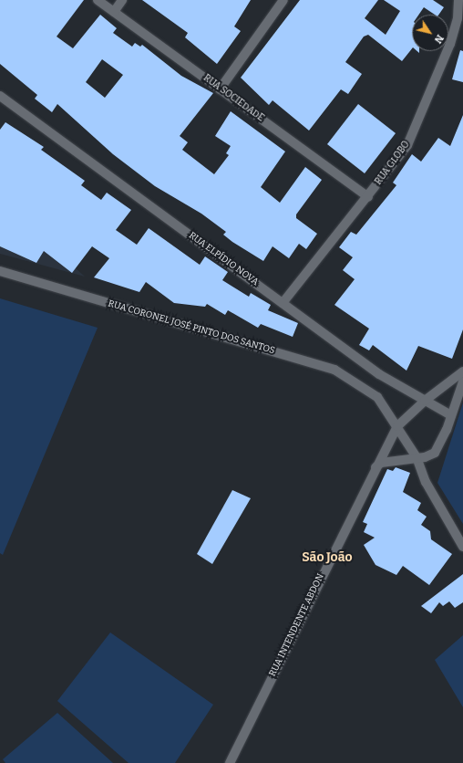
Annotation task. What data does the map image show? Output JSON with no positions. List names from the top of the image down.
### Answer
{
  "streets": {
    "street": [
      "RUA SOCIEDADE",
      "RUA GLOBO",
      "RUA ELPÍDIO NOVA",
      "RUA CORONEL JOSÉ PINTO DOS SANTOS",
      "RUA INTENDENTE ABDON"
    ]
  },
  "crossings": [
    ["RUA SOCIEDADE", "RUA GLOBO"],
    ["RUA GLOBO", "RUA ELPÍDIO NOVA"],
    ["RUA ELPÍDIO NOVA", "RUA INTENDENTE ABDON"],
    ["RUA CORONEL JOSÉ PINTO DOS SANTOS", "RUA INTENDENTE ABDON"]
  ],
  "districts": ["São João"],
  "north": "bottom right"
}
